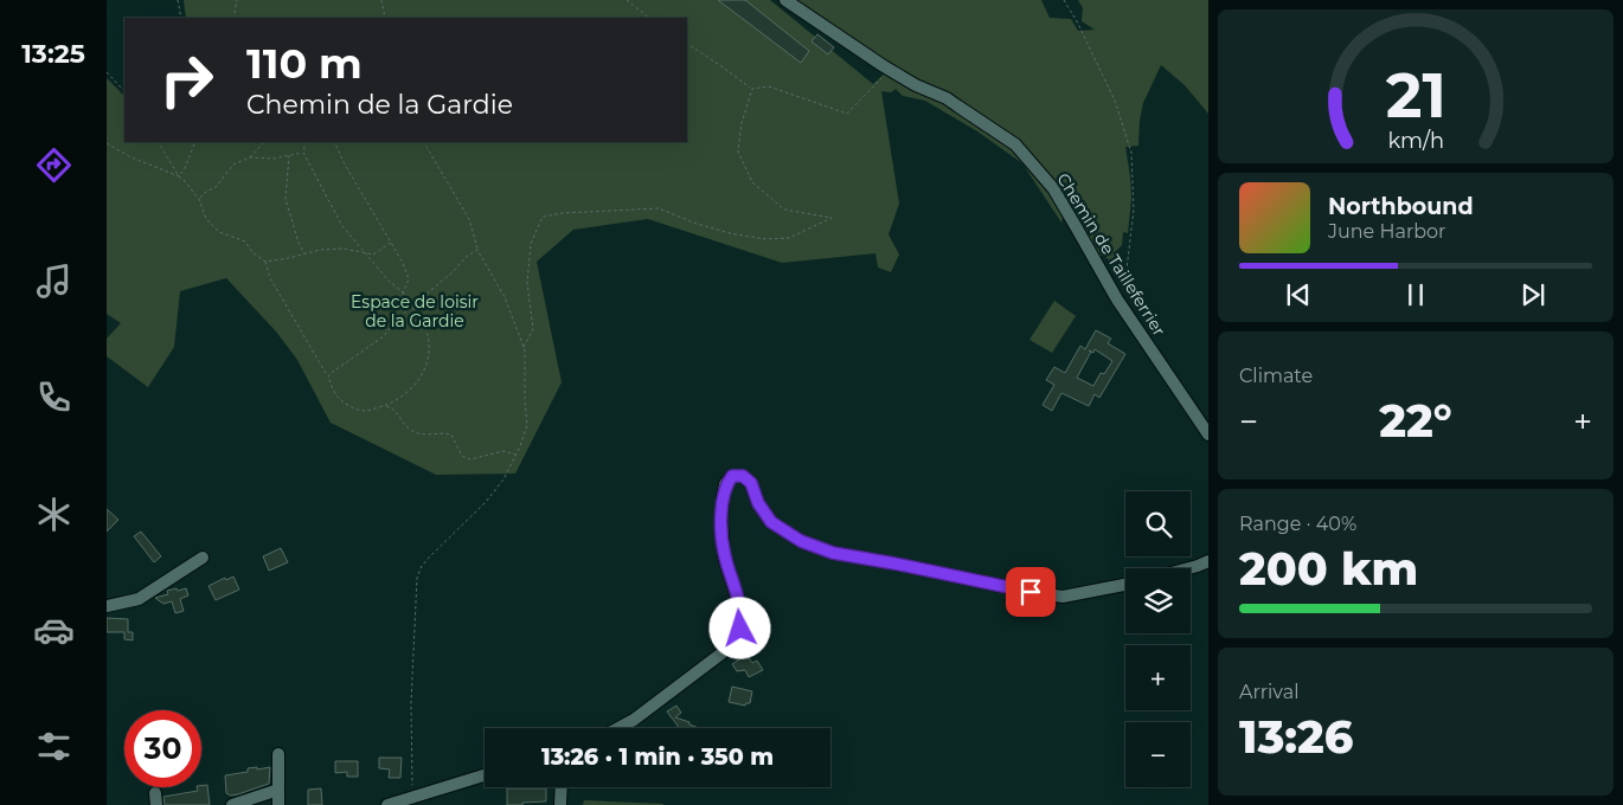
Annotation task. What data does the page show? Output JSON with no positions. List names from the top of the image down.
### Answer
{
  "streets": {
    "street": ["Chemin de Tailleferrier"]
  },
  "parks": ["Espace de loisir de la Gardie"],
  "page": {
    "tabs": "13:25",
    "turn": ["110 m", "Chemin de la Gardie"],
    "song": ["Northbound", "June Harbor"],
    "tile": [
      "Climate",
      ["Range · 40%", "200 km"],
      ["Arrival", "13:26"]
    ],
    "heat": ["−", "22°", "+"],
    "map_buttons": ["+", "−"],
    "limit": "30",
    "trip": "13:26 · 1 min · 350 m",
    "gauge": ["21", "km/h"]
  }
}
